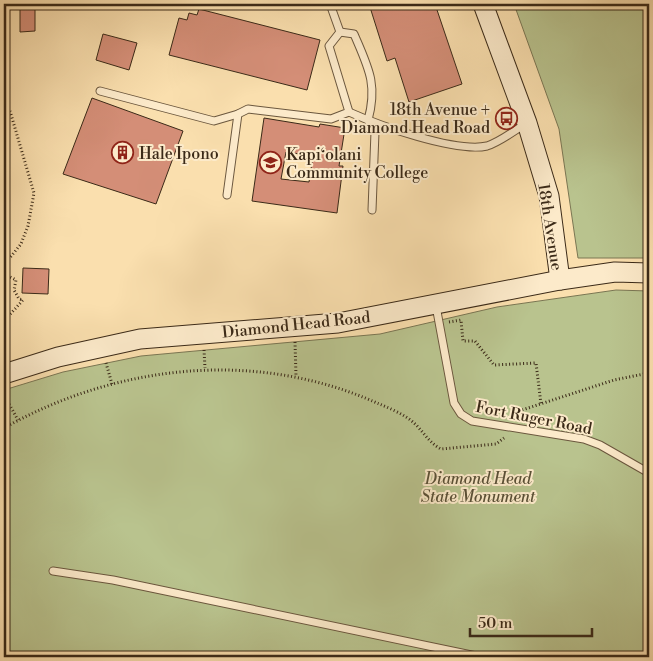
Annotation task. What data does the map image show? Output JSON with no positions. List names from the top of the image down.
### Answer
{
  "streets": {
    "street": ["18th Avenue", "Diamond Head Road"],
    "lane": ["Fort Ruger Road"]
  },
  "crossings": [
    ["18th Avenue", "Diamond Head Road"],
    ["Diamond Head Road", "Fort Ruger Road"]
  ],
  "parks": ["Diamond Head State Monument"],
  "places": {
    "bus stop": ["18th Avenue + Diamond Head Road"],
    "building": ["Hale Ipono"],
    "school or university": ["Kapi‘olani Community College"]
  },
  "scale_bar": "50 m"
}
